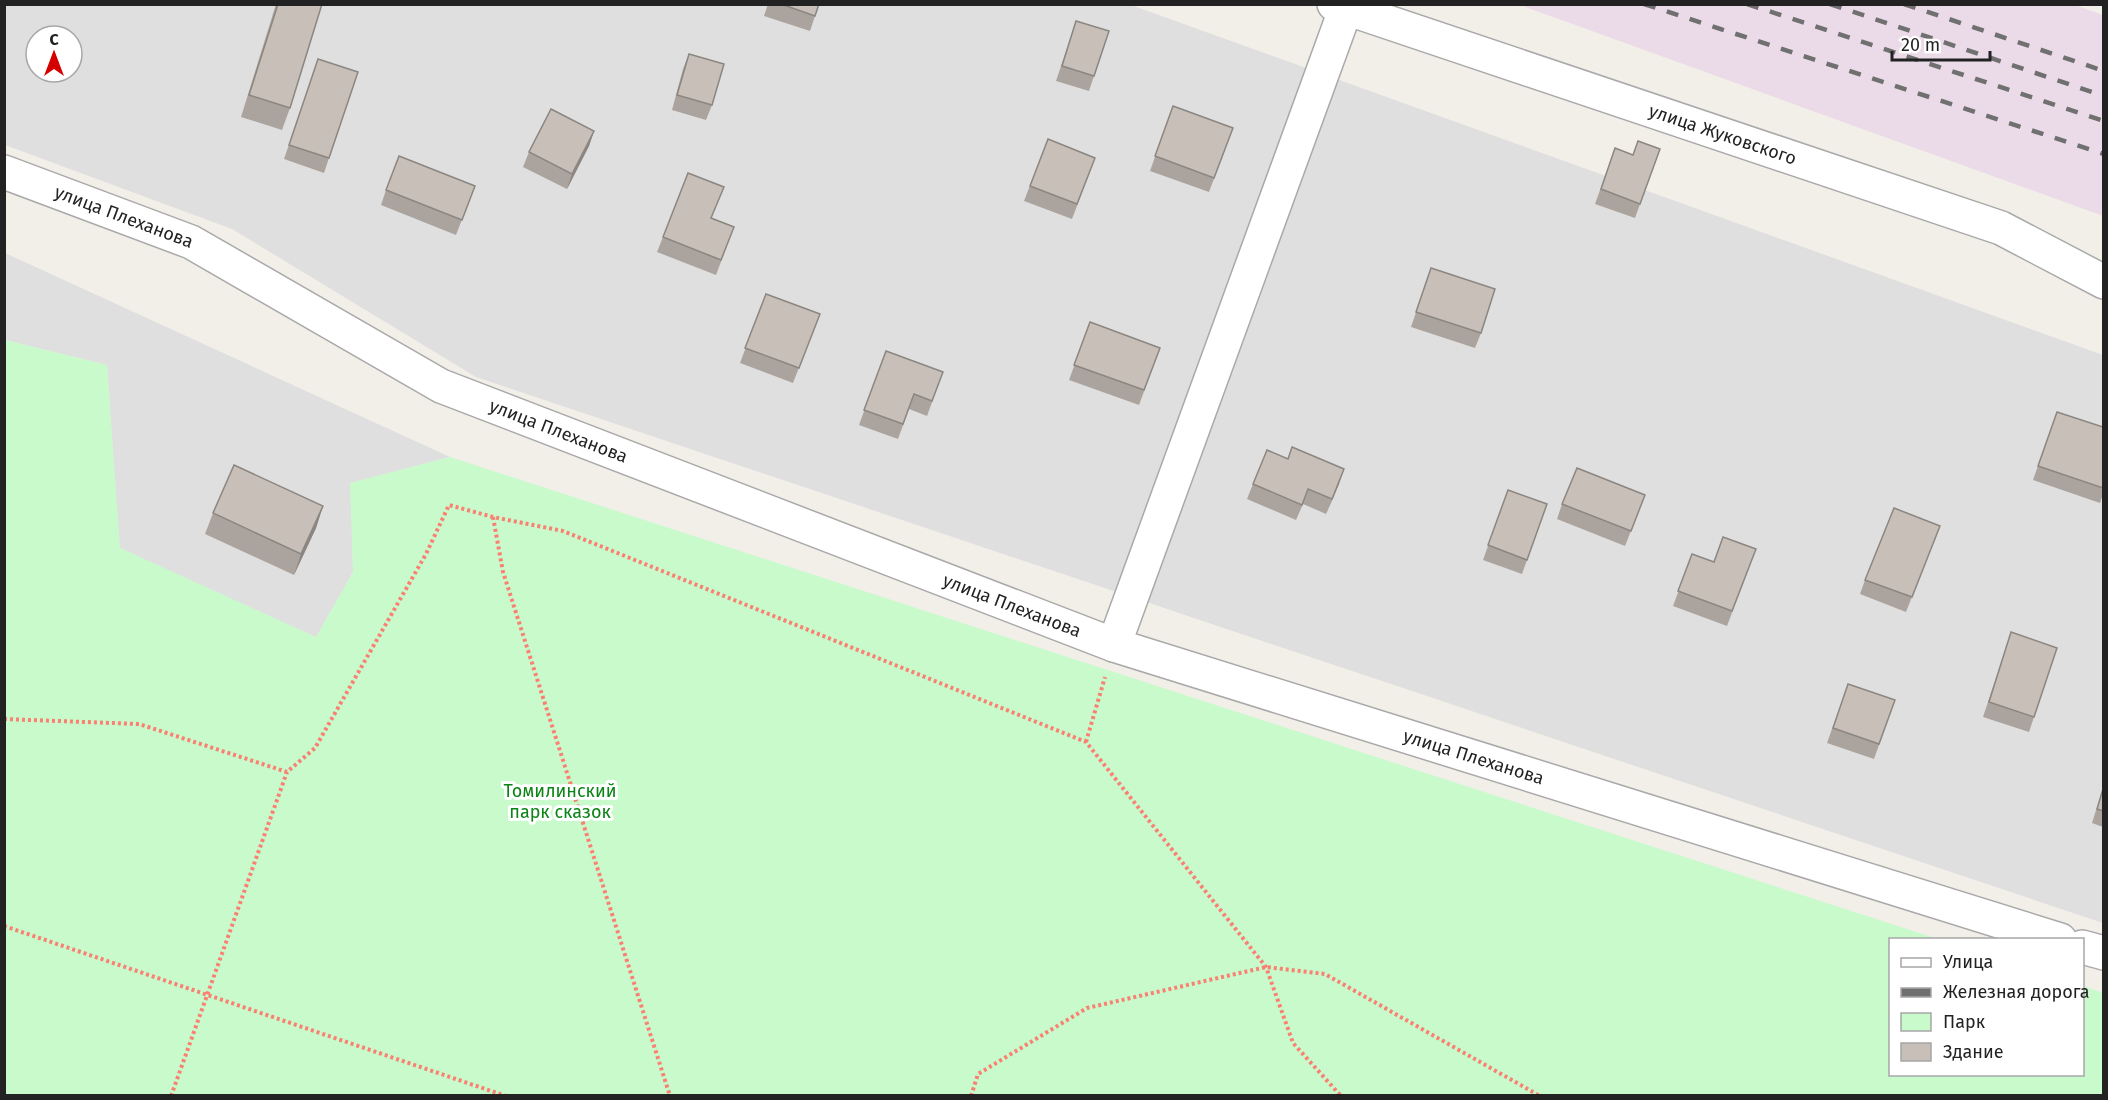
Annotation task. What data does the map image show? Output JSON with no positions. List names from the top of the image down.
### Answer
{
  "streets": {
    "street": ["улица Жуковского", "улица Плеханова"]
  },
  "parks": ["Томилинский парк сказок"],
  "legend": [
    "Улица",
    "Железная дорога",
    "Парк",
    "Здание"
  ],
  "scale_bar": "20 m",
  "north": "top"
}
